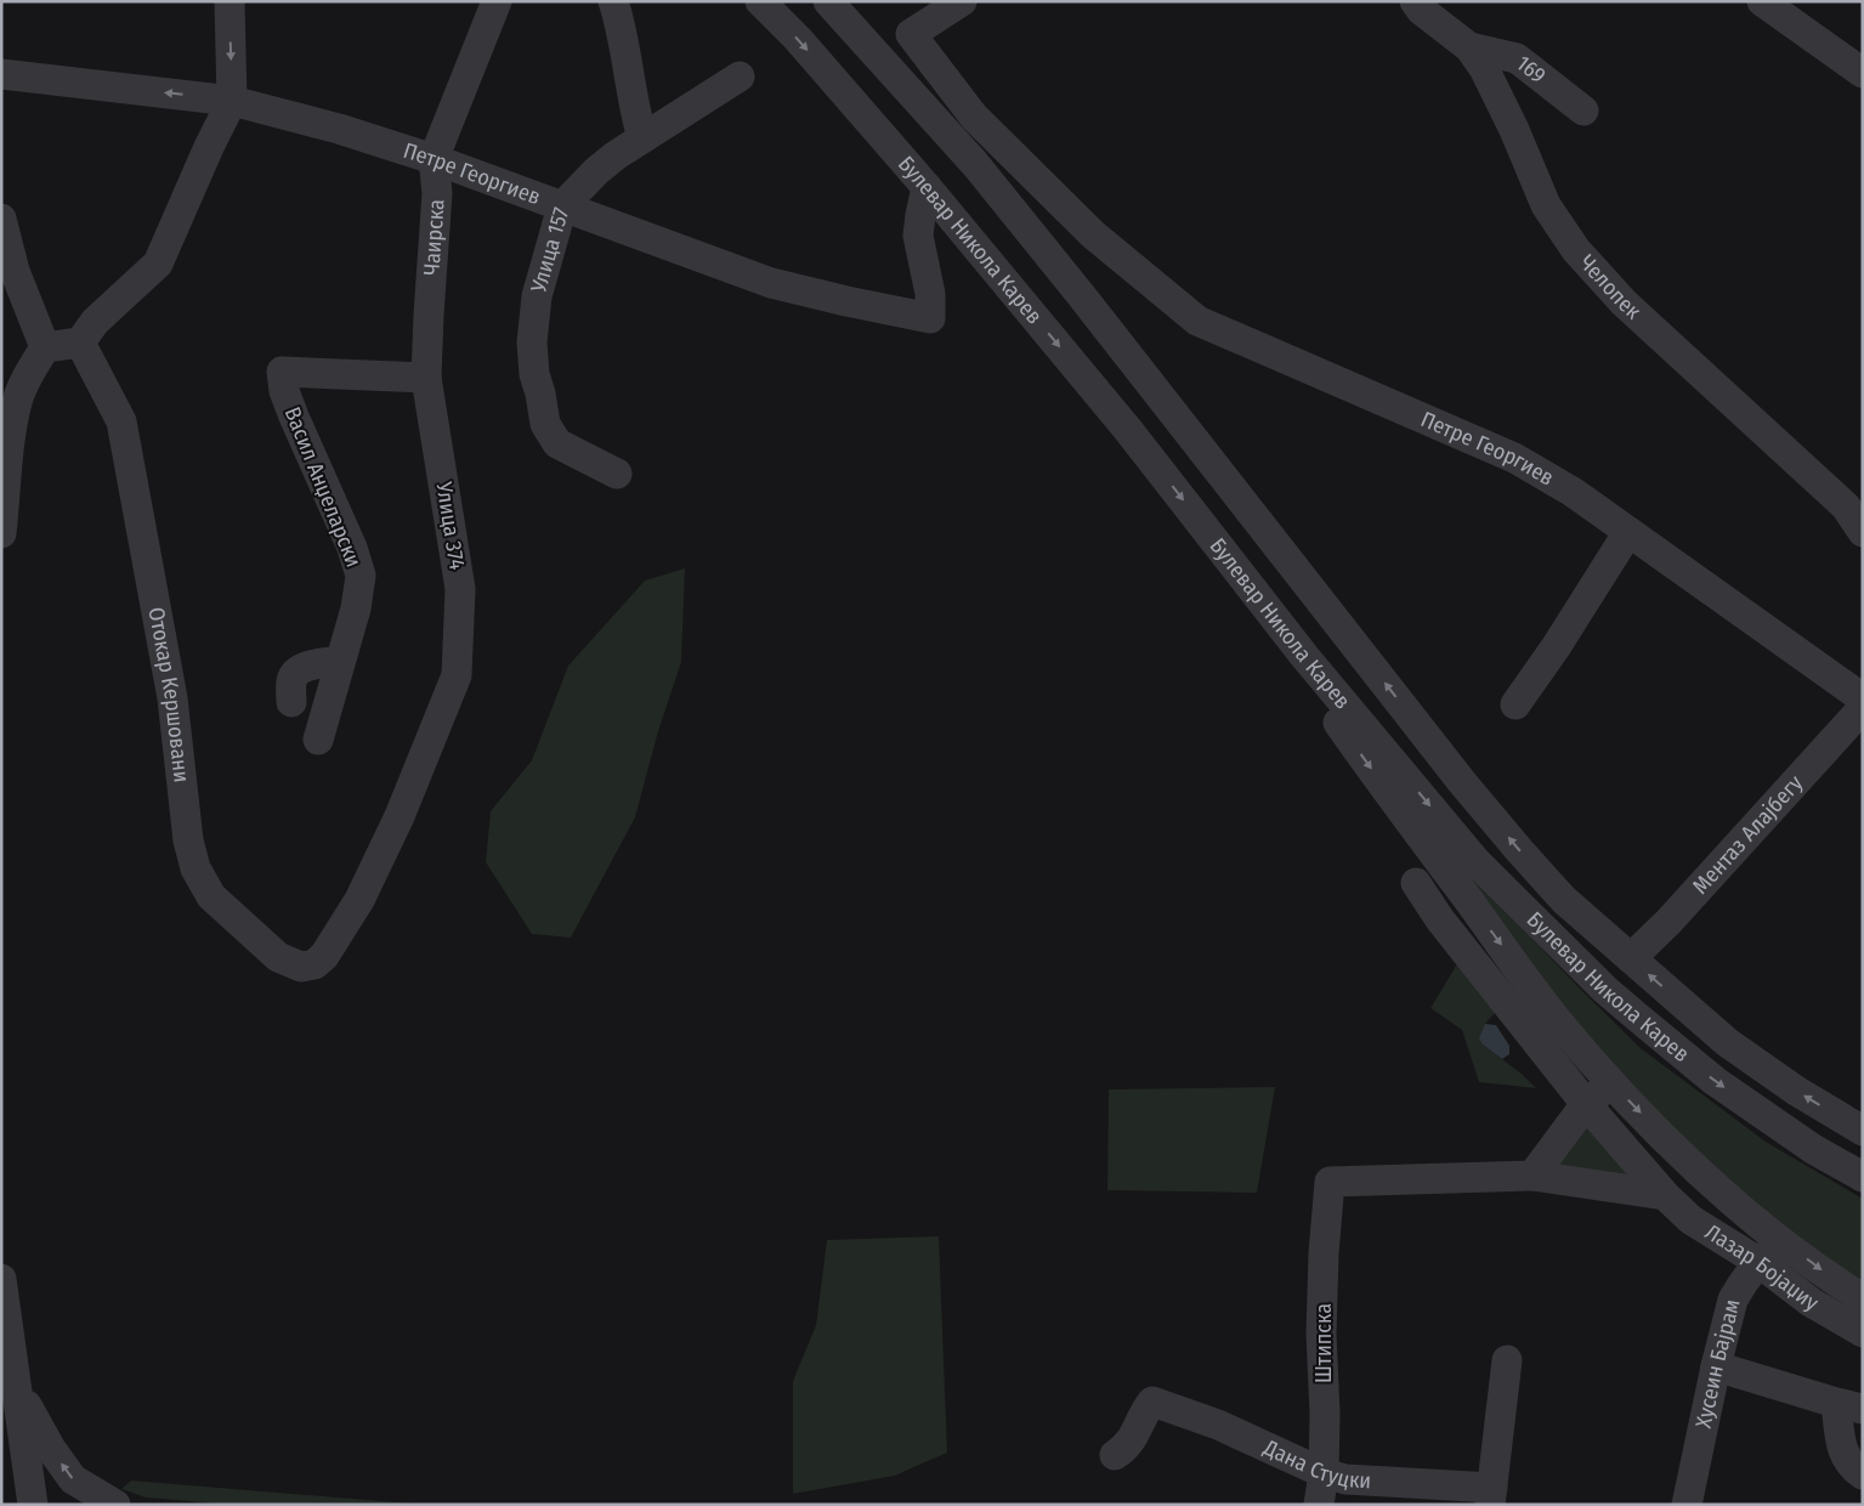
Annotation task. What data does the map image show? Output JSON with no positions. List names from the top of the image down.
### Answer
{
  "streets": {
    "street": [
      "169",
      "Петре Георгиев",
      "Чаирска",
      "Булевар Никола Карев",
      "Улица 157",
      "Челопек",
      "Васил Анџеларски",
      "Улица 374",
      "Отокар Кершовани",
      "Ментаз Алајбегу",
      "Лазар Бојаџиу",
      "Штипска",
      "Хусеин Бајрам",
      "Дана Стуцки"
    ]
  },
  "crossings": [
    ["169", "Челопек"],
    ["Петре Георгиев", "Чаирска"],
    ["Петре Георгиев", "Булевар Никола Карев"],
    ["Петре Георгиев", "Улица 157"],
    ["Чаирска", "Васил Анџеларски"],
    ["Чаирска", "Улица 374"],
    ["Булевар Никола Карев", "Ментаз Алајбегу"],
    ["Васил Анџеларски", "Улица 374"],
    ["Улица 374", "Отокар Кершовани"],
    ["Лазар Бојаџиу", "Хусеин Бајрам"],
    ["Штипска", "Дана Стуцки"]
  ]
}
